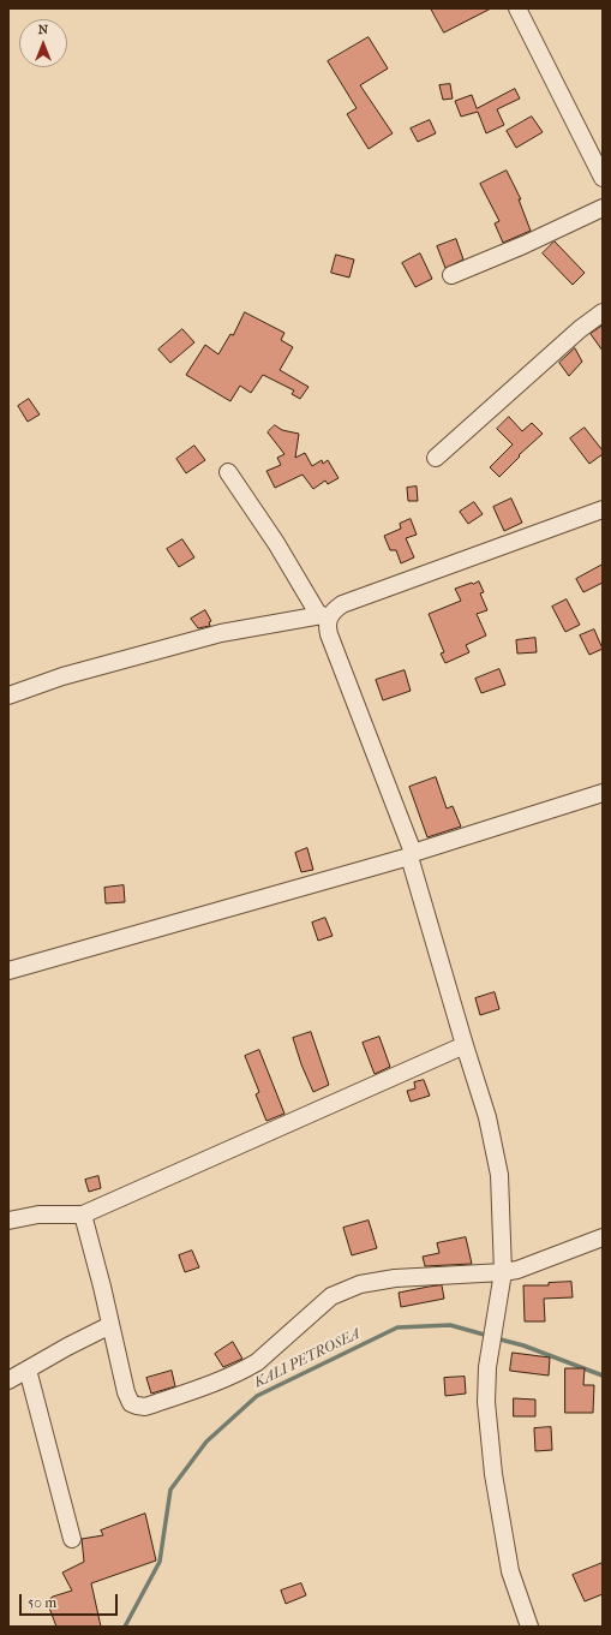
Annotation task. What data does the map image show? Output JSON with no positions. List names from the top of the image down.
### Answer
{
  "water": ["KALI PETROSEA"],
  "scale_bar": "50 m",
  "north": "top"
}
